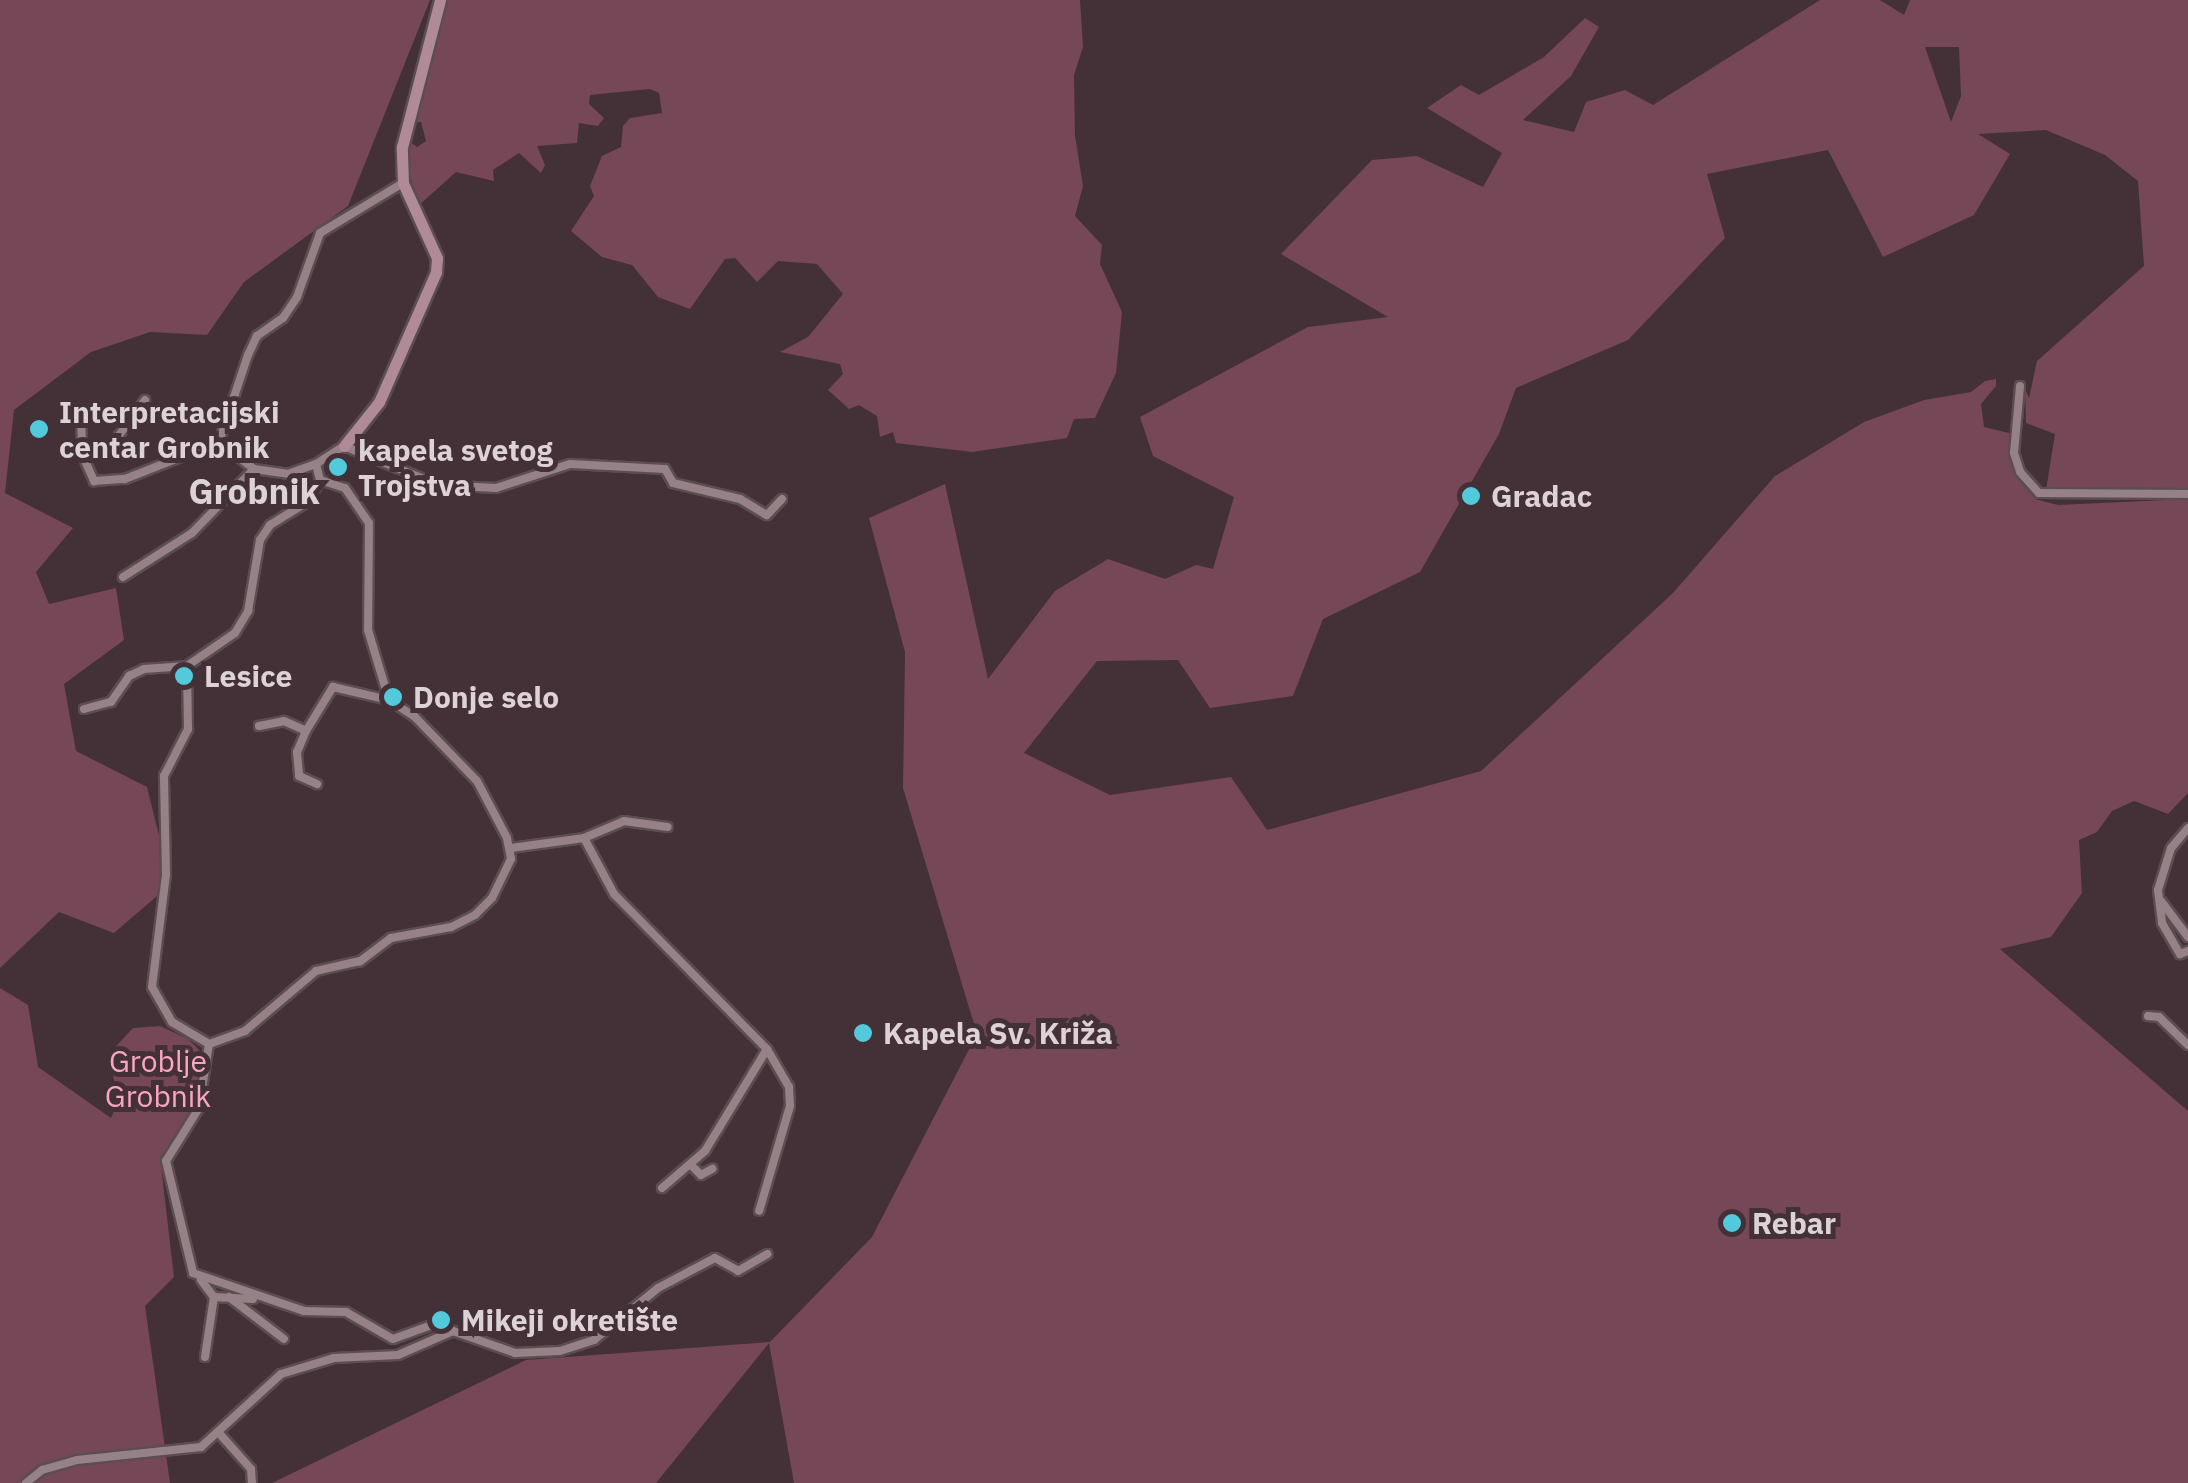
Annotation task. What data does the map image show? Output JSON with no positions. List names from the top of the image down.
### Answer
{
  "districts": ["Grobnik"],
  "parks": ["Groblje Grobnik"],
  "places": [
    "Interpretacijski centar Grobnik",
    "kapela svetog Trojstva",
    "Gradac",
    "Lesice",
    "Donje selo",
    "Kapela Sv. Križa",
    "Rebar",
    "Mikeji okretište"
  ]
}
